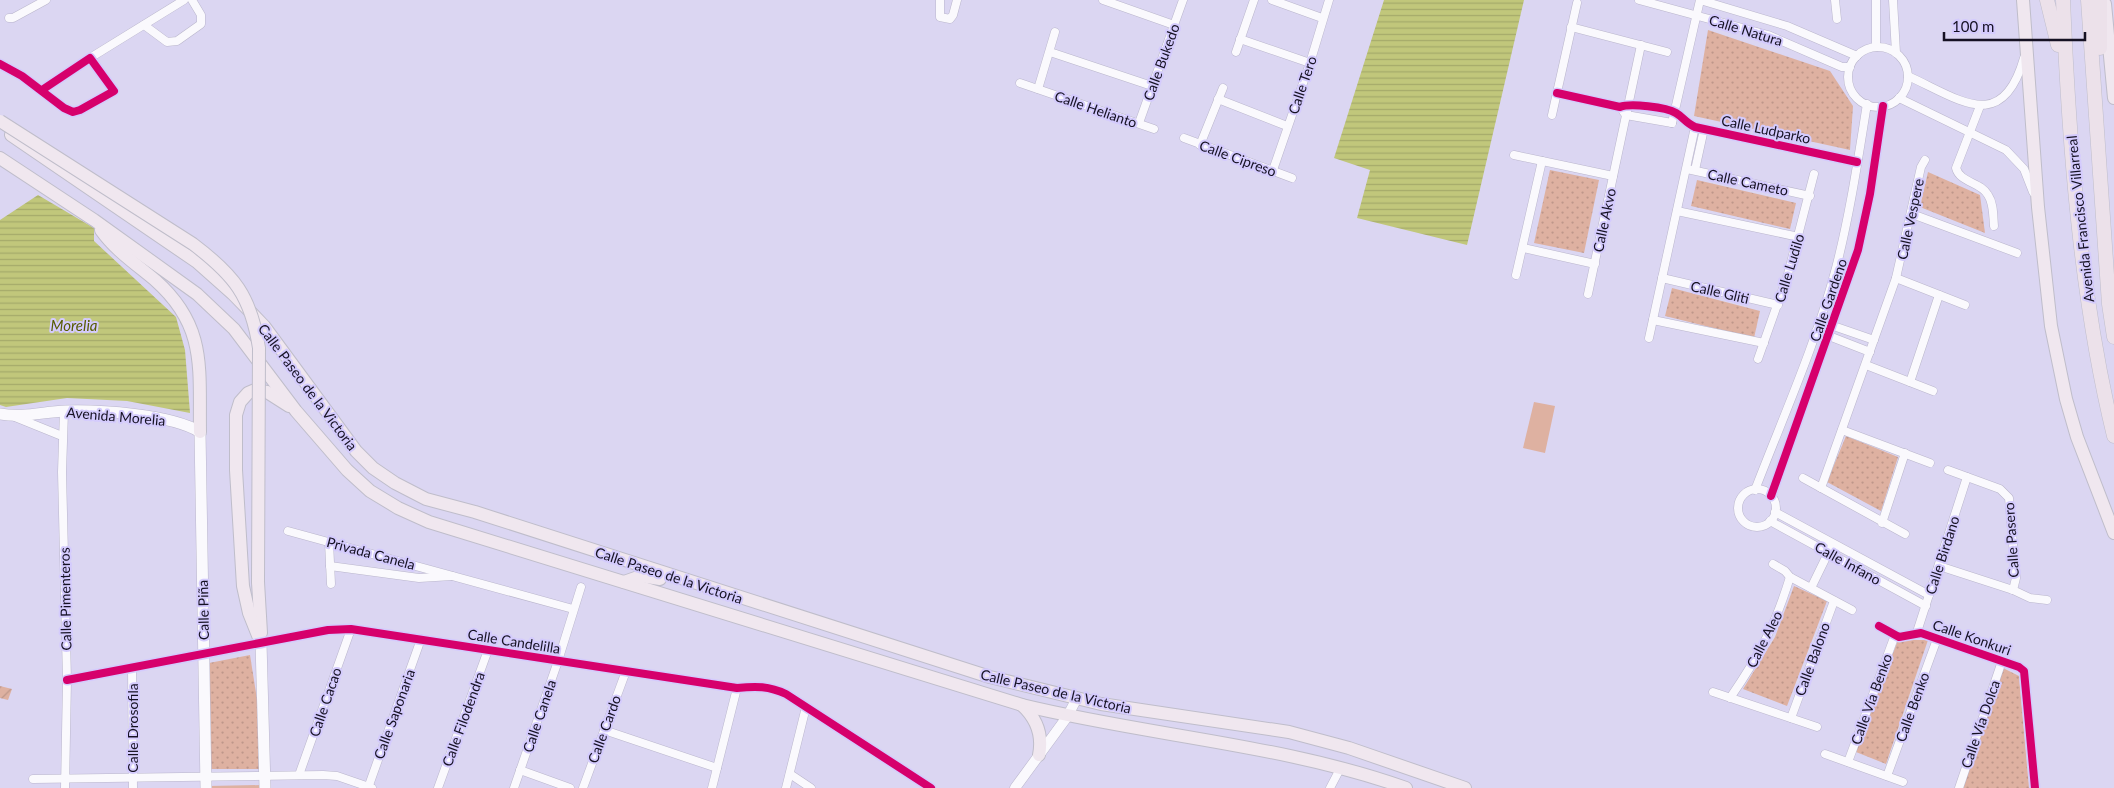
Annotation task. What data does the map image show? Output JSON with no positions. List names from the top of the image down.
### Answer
{
  "streets": {
    "highway": ["Avenida Francisco Villarreal"],
    "main road": ["Calle Paseo de la Victoria", "Avenida Morelia", "Calle Piña"],
    "street": [
      "Calle Natura",
      "Calle Bukedo",
      "Calle Tero",
      "Calle Helianto",
      "Calle Ludparko",
      "Calle Cipreso",
      "Calle Cameto",
      "Calle Vespere",
      "Calle Akvo",
      "Calle Ludilo",
      "Calle Gliti",
      "Calle Gardeno",
      "Calle Pasero",
      "Privada Canela",
      "Calle Birdano",
      "Calle Infano",
      "Calle Pimenteros",
      "Calle Konkuri",
      "Calle Aleo",
      "Calle Candelilla",
      "Calle Balono",
      "Calle Vía Benko",
      "Calle Cacao",
      "Calle Benko",
      "Calle Saponaria",
      "Calle Canela",
      "Calle Filodendra",
      "Calle Vía Dolca",
      "Calle Drosofila",
      "Calle Cardo"
    ]
  },
  "crossings": [
    ["Calle Natura", "Calle Gardeno"],
    ["Calle Bukedo", "Calle Helianto"],
    ["Calle Tero", "Calle Cipreso"],
    ["Calle Ludparko", "Calle Cameto"],
    ["Calle Ludparko", "Calle Gliti"],
    ["Calle Ludparko", "Calle Gardeno"],
    ["Calle Cameto", "Calle Ludilo"],
    ["Calle Ludilo", "Calle Gliti"],
    ["Calle Gardeno", "Calle Infano"],
    ["Avenida Morelia", "Calle Pimenteros"],
    ["Avenida Morelia", "Calle Piña"],
    ["Calle Pasero", "Calle Birdano"],
    ["Privada Canela", "Calle Canela"],
    ["Calle Birdano", "Calle Infano"],
    ["Calle Birdano", "Calle Konkuri"],
    ["Calle Pimenteros", "Calle Candelilla"],
    ["Calle Piña", "Calle Candelilla"],
    ["Calle Konkuri", "Calle Vía Benko"],
    ["Calle Konkuri", "Calle Benko"],
    ["Calle Konkuri", "Calle Vía Dolca"],
    ["Calle Candelilla", "Calle Cacao"],
    ["Calle Candelilla", "Calle Saponaria"],
    ["Calle Candelilla", "Calle Canela"],
    ["Calle Candelilla", "Calle Filodendra"],
    ["Calle Candelilla", "Calle Drosofila"],
    ["Calle Candelilla", "Calle Cardo"],
    ["Calle Vía Benko", "Calle Benko"]
  ],
  "water": ["Morelia"],
  "scale_bar": "100 m"
}
